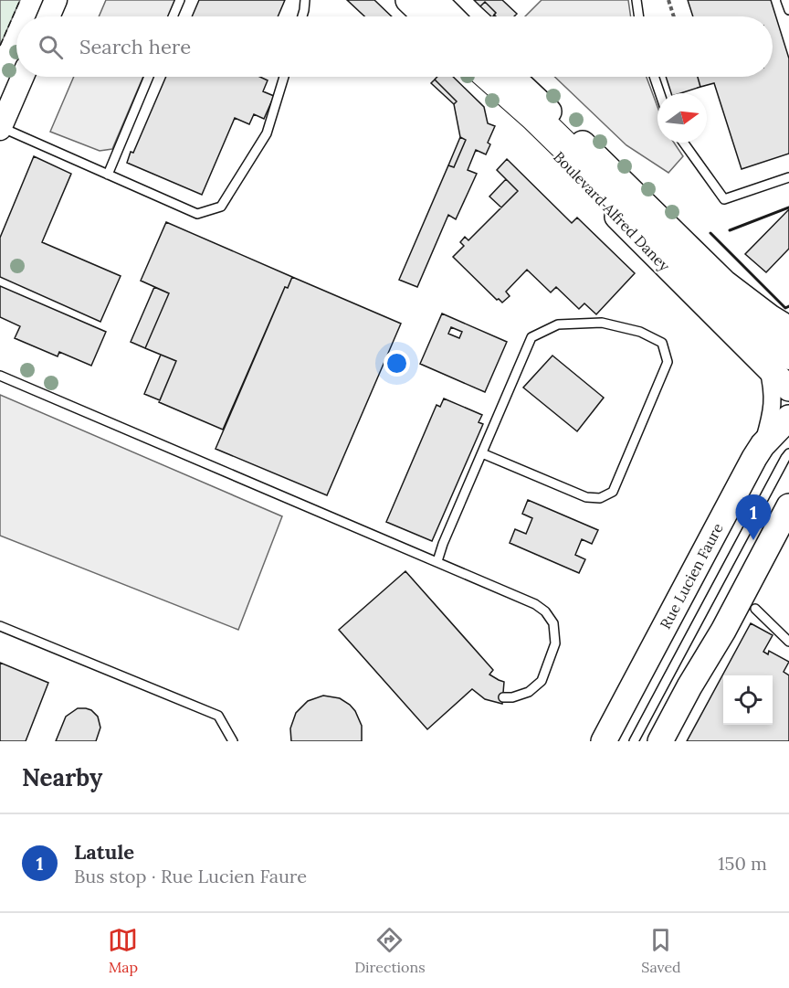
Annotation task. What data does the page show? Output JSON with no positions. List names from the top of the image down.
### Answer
{
  "streets": {
    "main road": ["Boulevard Alfred Daney", "Rue Lucien Faure"]
  },
  "north": "right",
  "page": {
    "search": "Search here",
    "pins": "1",
    "heading": "Nearby",
    "list": [
      {
        "mark": "1",
        "name": "Latule",
        "note": "Bus stop · Rue Lucien Faure",
        "value": "150 m"
      }
    ],
    "nav": ["Map", "Directions", "Saved"]
  }
}
